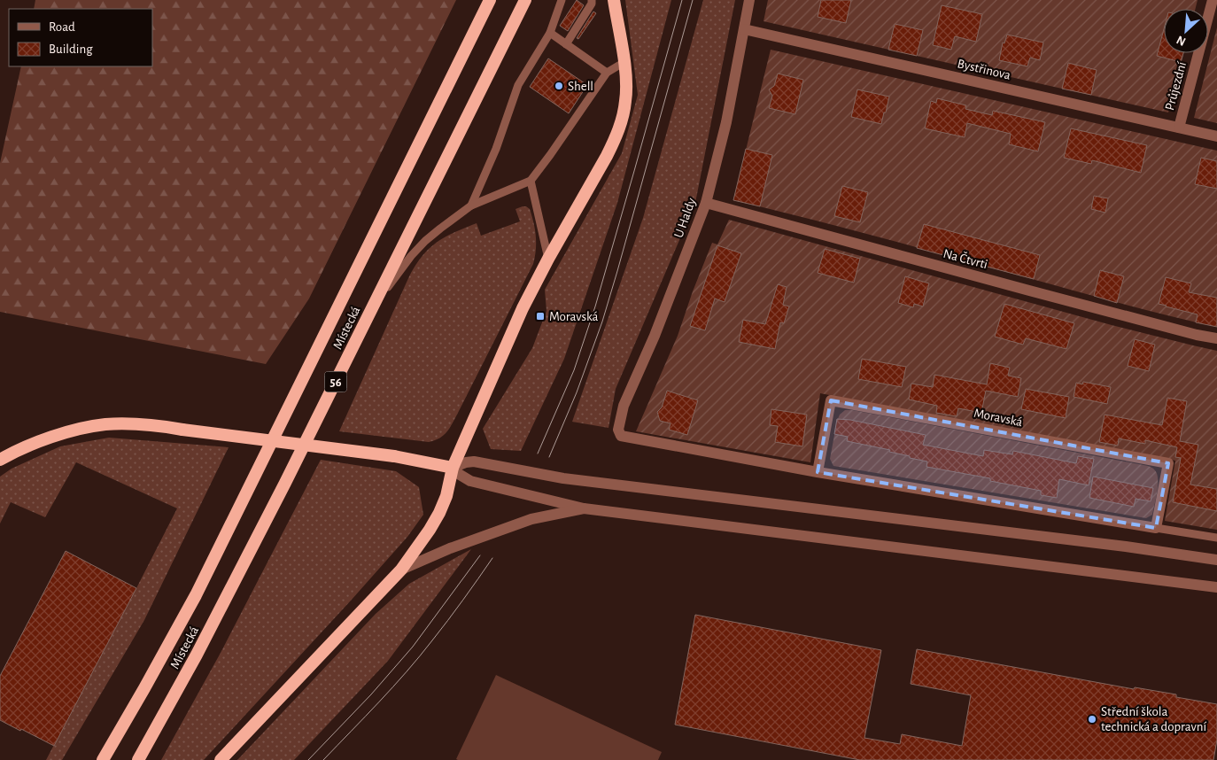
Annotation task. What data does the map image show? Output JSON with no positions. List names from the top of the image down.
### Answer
{
  "streets": {
    "highway": ["Místecká", "56"],
    "street": [
      "Bystřinova",
      "Průjezdní",
      "U Haldy",
      "Na Čtvrti",
      "Moravská"
    ]
  },
  "crossings": [
    ["Bystřinova", "Průjezdní"],
    ["Bystřinova", "U Haldy"],
    ["U Haldy", "Na Čtvrti"],
    ["U Haldy", "Moravská"]
  ],
  "places": {
    "other": ["Shell", "Střední škola technická a dopravní"],
    "transit": ["Moravská"]
  },
  "legend": ["Road", "Building"],
  "north": "bottom left"
}
